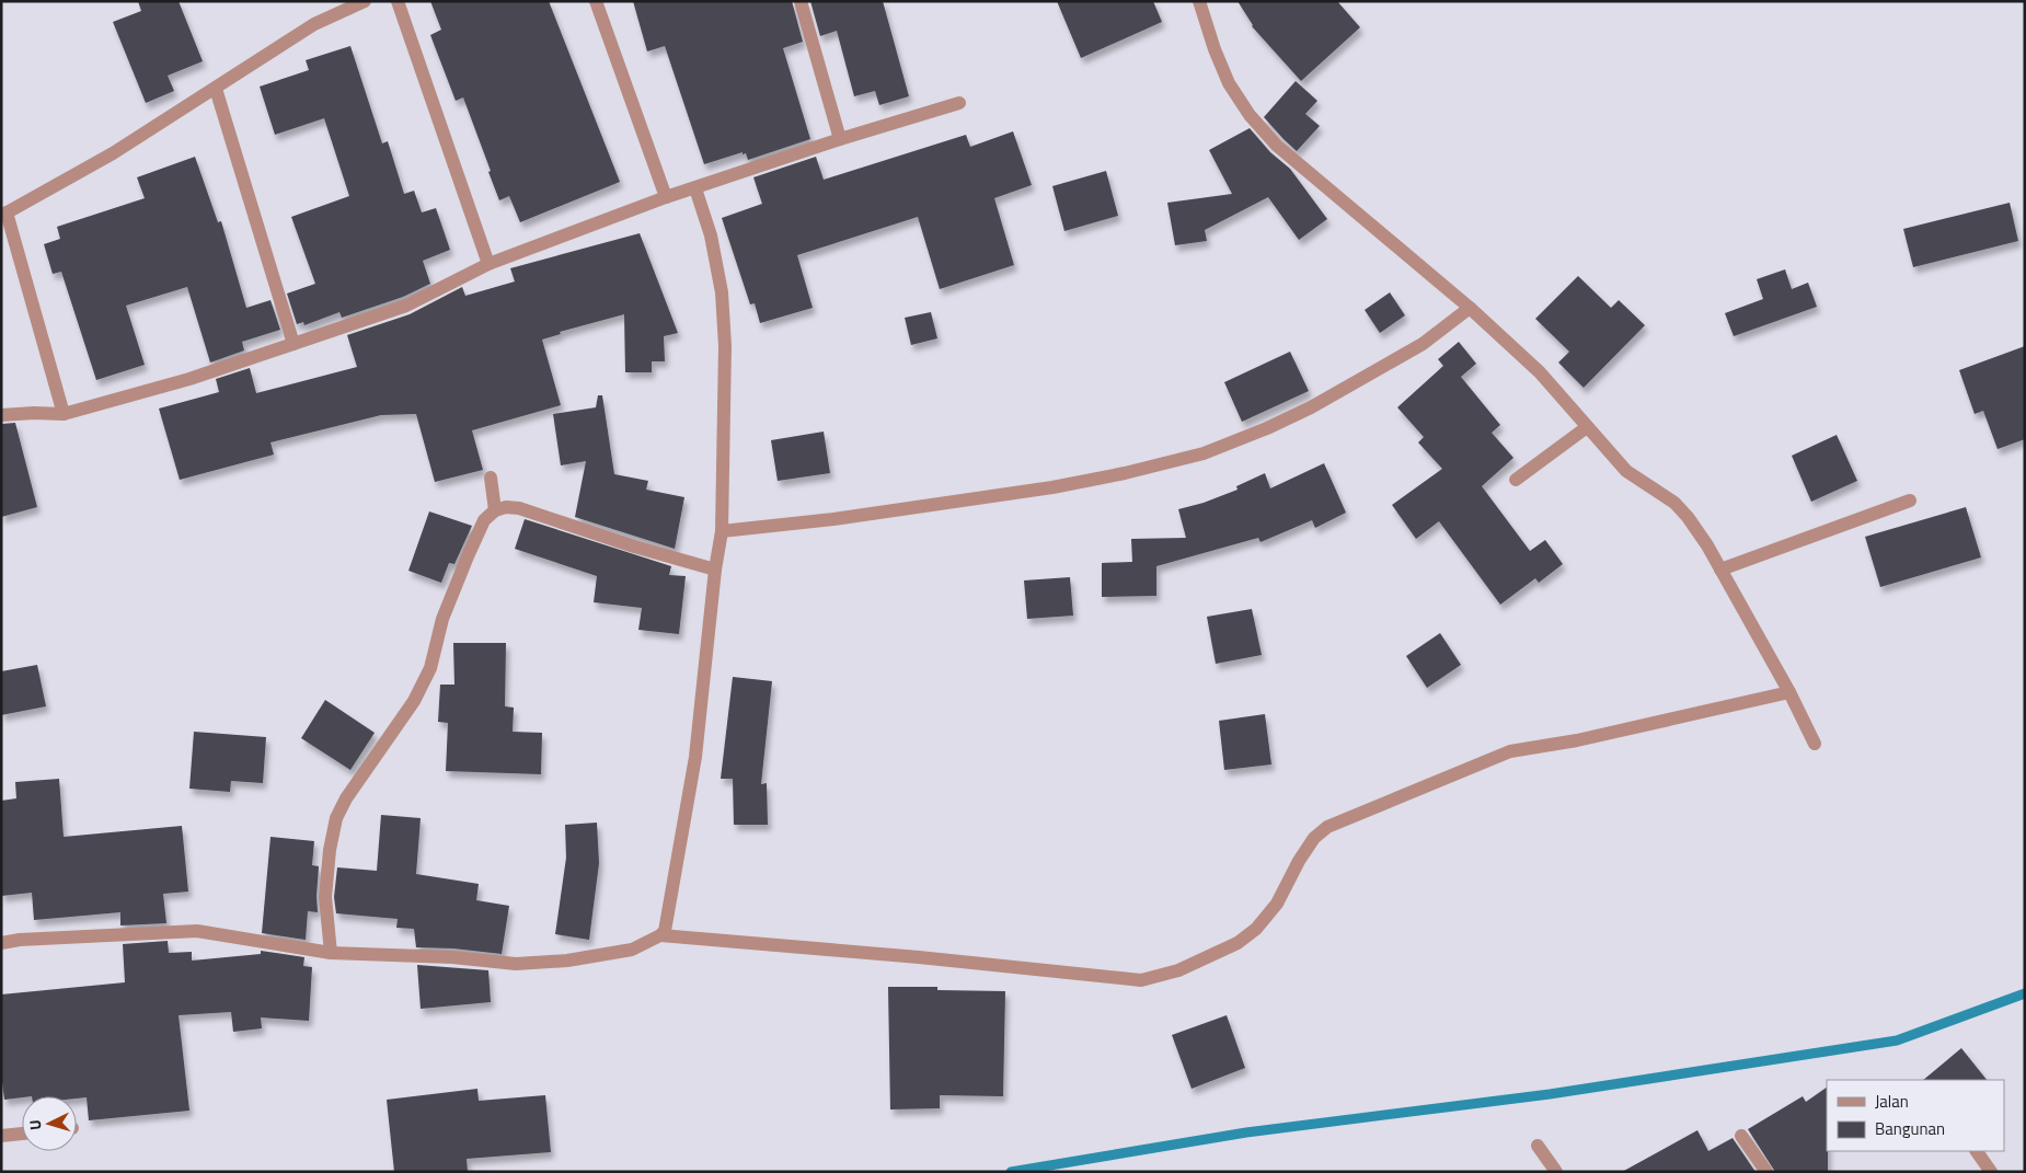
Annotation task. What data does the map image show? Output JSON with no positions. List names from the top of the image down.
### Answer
{
  "legend": ["Jalan", "Bangunan"],
  "north": "left"
}
